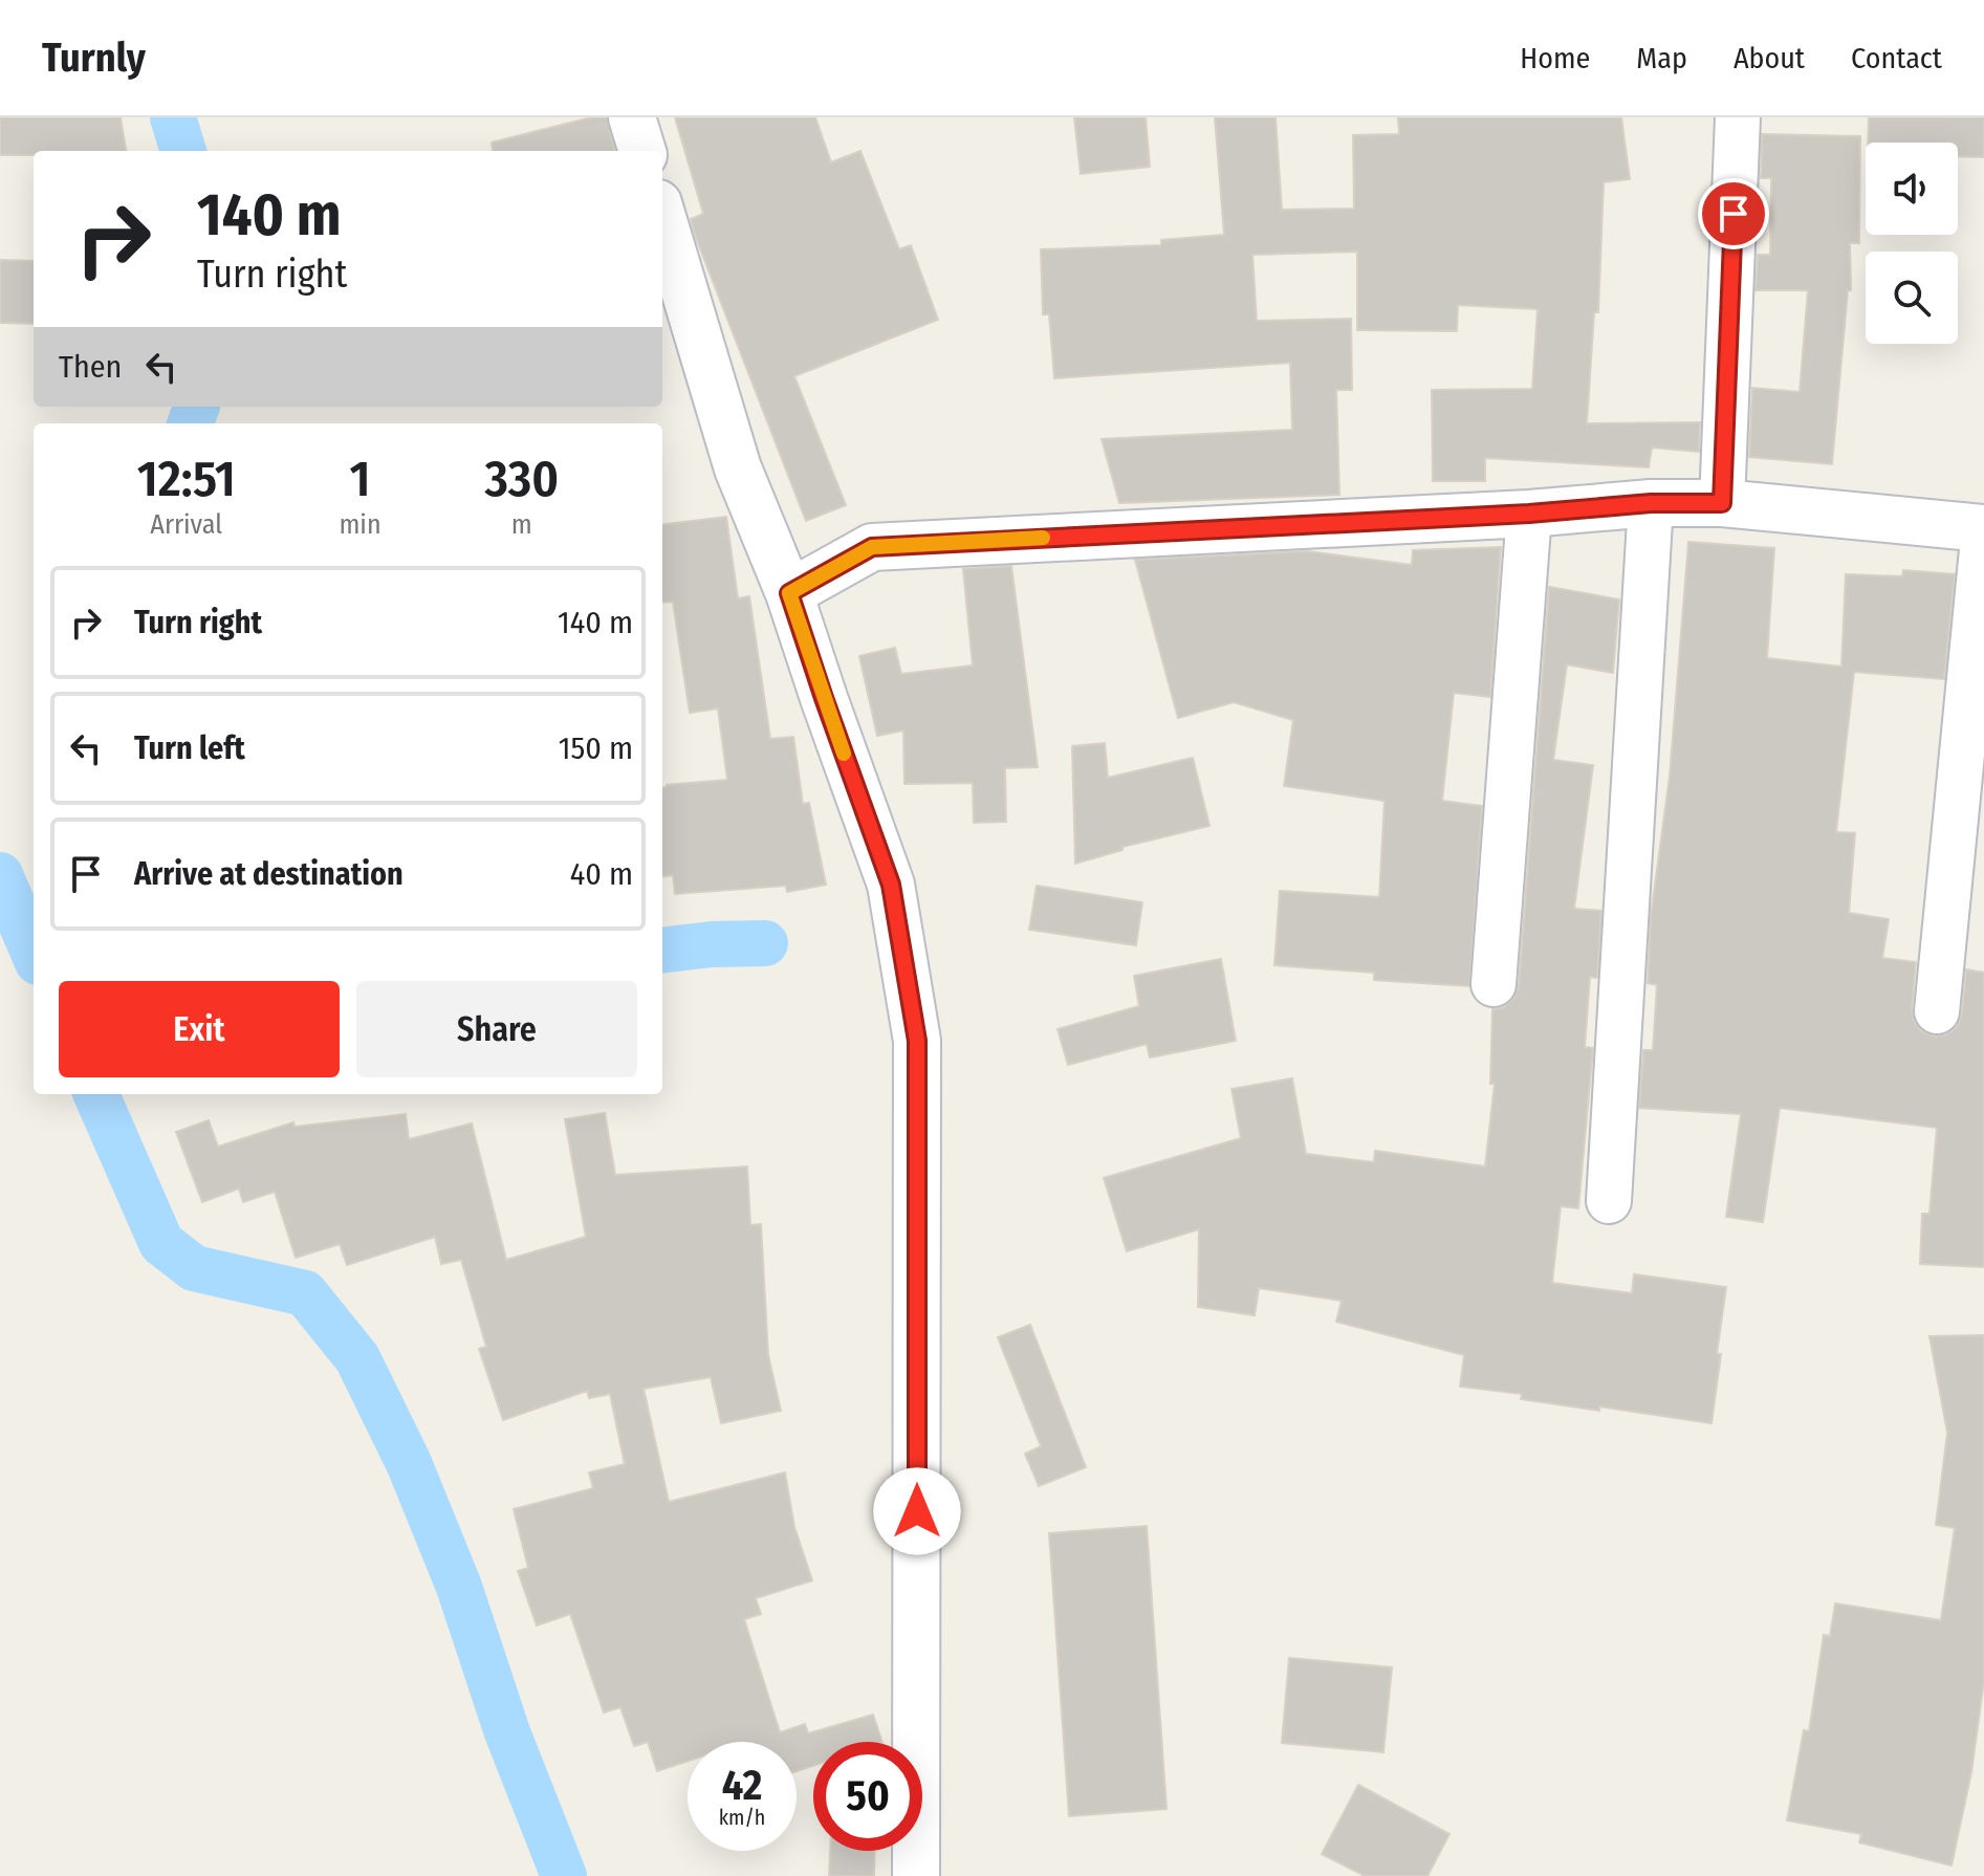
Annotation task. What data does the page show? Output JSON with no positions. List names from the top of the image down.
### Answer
{
  "page": {
    "header": "Turnly",
    "nav": [
      "Home",
      "Map",
      "About",
      "Contact"
    ],
    "turn": ["140 m", "Turn right"],
    "then": "Then",
    "eta": [
      "12:51",
      "Arrival",
      "1",
      "min",
      "330",
      "m"
    ],
    "list": [
      {
        "name": "Turn right",
        "value": "140 m"
      },
      {
        "name": "Turn left",
        "value": "150 m"
      },
      {
        "name": "Arrive at destination",
        "value": "40 m"
      }
    ],
    "buttons": ["Exit", "Share"],
    "speed": "42 km/h",
    "limit": "50"
  }
}
